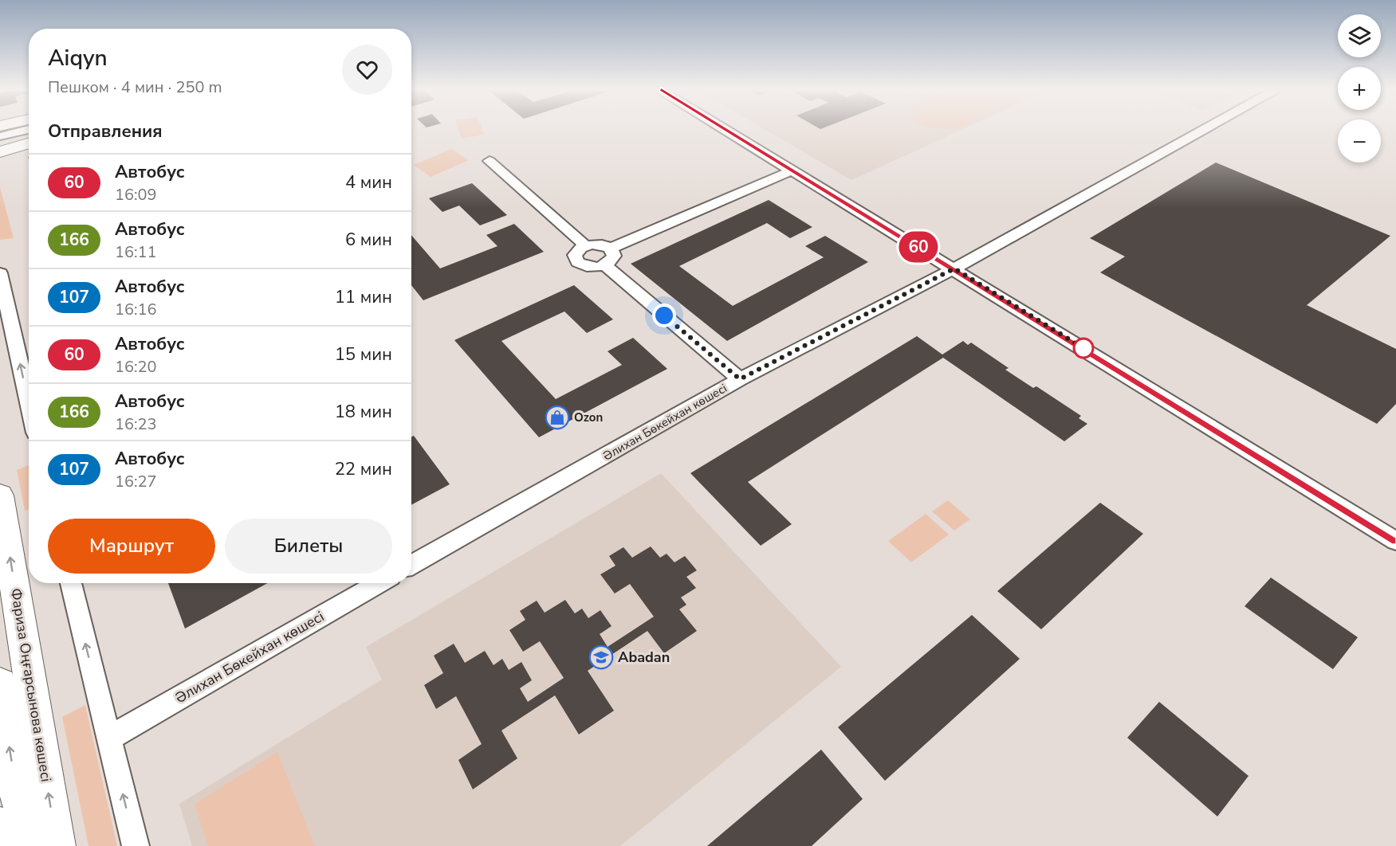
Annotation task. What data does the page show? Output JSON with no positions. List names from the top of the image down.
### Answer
{
  "streets": {
    "street": ["Әлихан Бөкейхан көшесі", "Фариза Оңғарсынова көшесі"]
  },
  "places": {
    "shop": ["Ozon"],
    "school or university": ["Abadan"]
  },
  "lines": ["bus line 60"],
  "page": {
    "on_map": "60",
    "map_buttons": ["+", "−"],
    "heading": [
      ["Aiqyn", "Пешком · 4 мин · 250 m"],
      "Отправления"
    ],
    "list": [
      {
        "mark": "60",
        "name": "Автобус",
        "note": "16:09",
        "value": "4 мин"
      },
      {
        "mark": "166",
        "name": "Автобус",
        "note": "16:11",
        "value": "6 мин"
      },
      {
        "mark": "107",
        "name": "Автобус",
        "note": "16:16",
        "value": "11 мин"
      },
      {
        "mark": "60",
        "name": "Автобус",
        "note": "16:20",
        "value": "15 мин"
      },
      {
        "mark": "166",
        "name": "Автобус",
        "note": "16:23",
        "value": "18 мин"
      },
      {
        "mark": "107",
        "name": "Автобус",
        "note": "16:27",
        "value": "22 мин"
      }
    ],
    "buttons": ["Маршрут", "Билеты"]
  }
}
